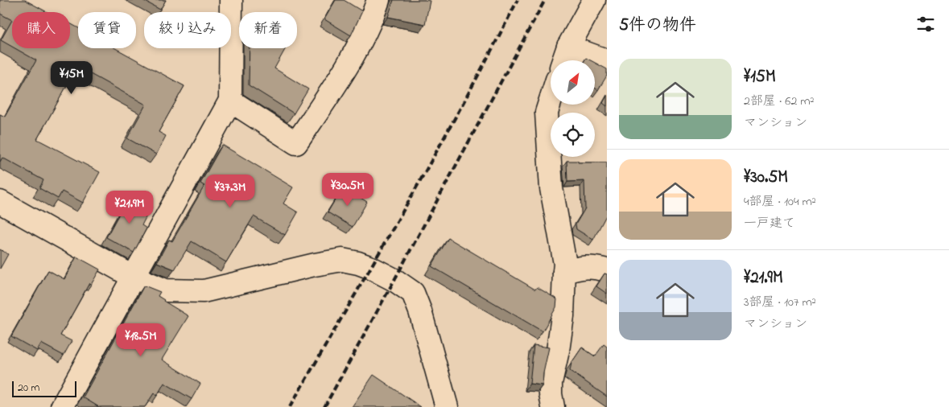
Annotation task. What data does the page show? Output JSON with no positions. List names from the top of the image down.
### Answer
{
  "scale_bar": "20 m",
  "north": "top right",
  "page": {
    "heading": "5件の物件",
    "chip": [
      "購入",
      "賃貸",
      "絞り込み",
      "新着"
    ],
    "list": [
      {
        "name": "¥15M",
        "note": "2部屋 · 62 m² · マンション"
      },
      {
        "name": "¥30.5M",
        "note": "4部屋 · 104 m² · 一戸建て"
      },
      {
        "name": "¥21.9M",
        "note": "3部屋 · 107 m² · マンション"
      }
    ],
    "price": [
      "¥15M",
      "¥30.5M",
      "¥37.3M",
      "¥21.9M",
      "¥18.5M"
    ],
    "scale": "20 m"
  }
}
